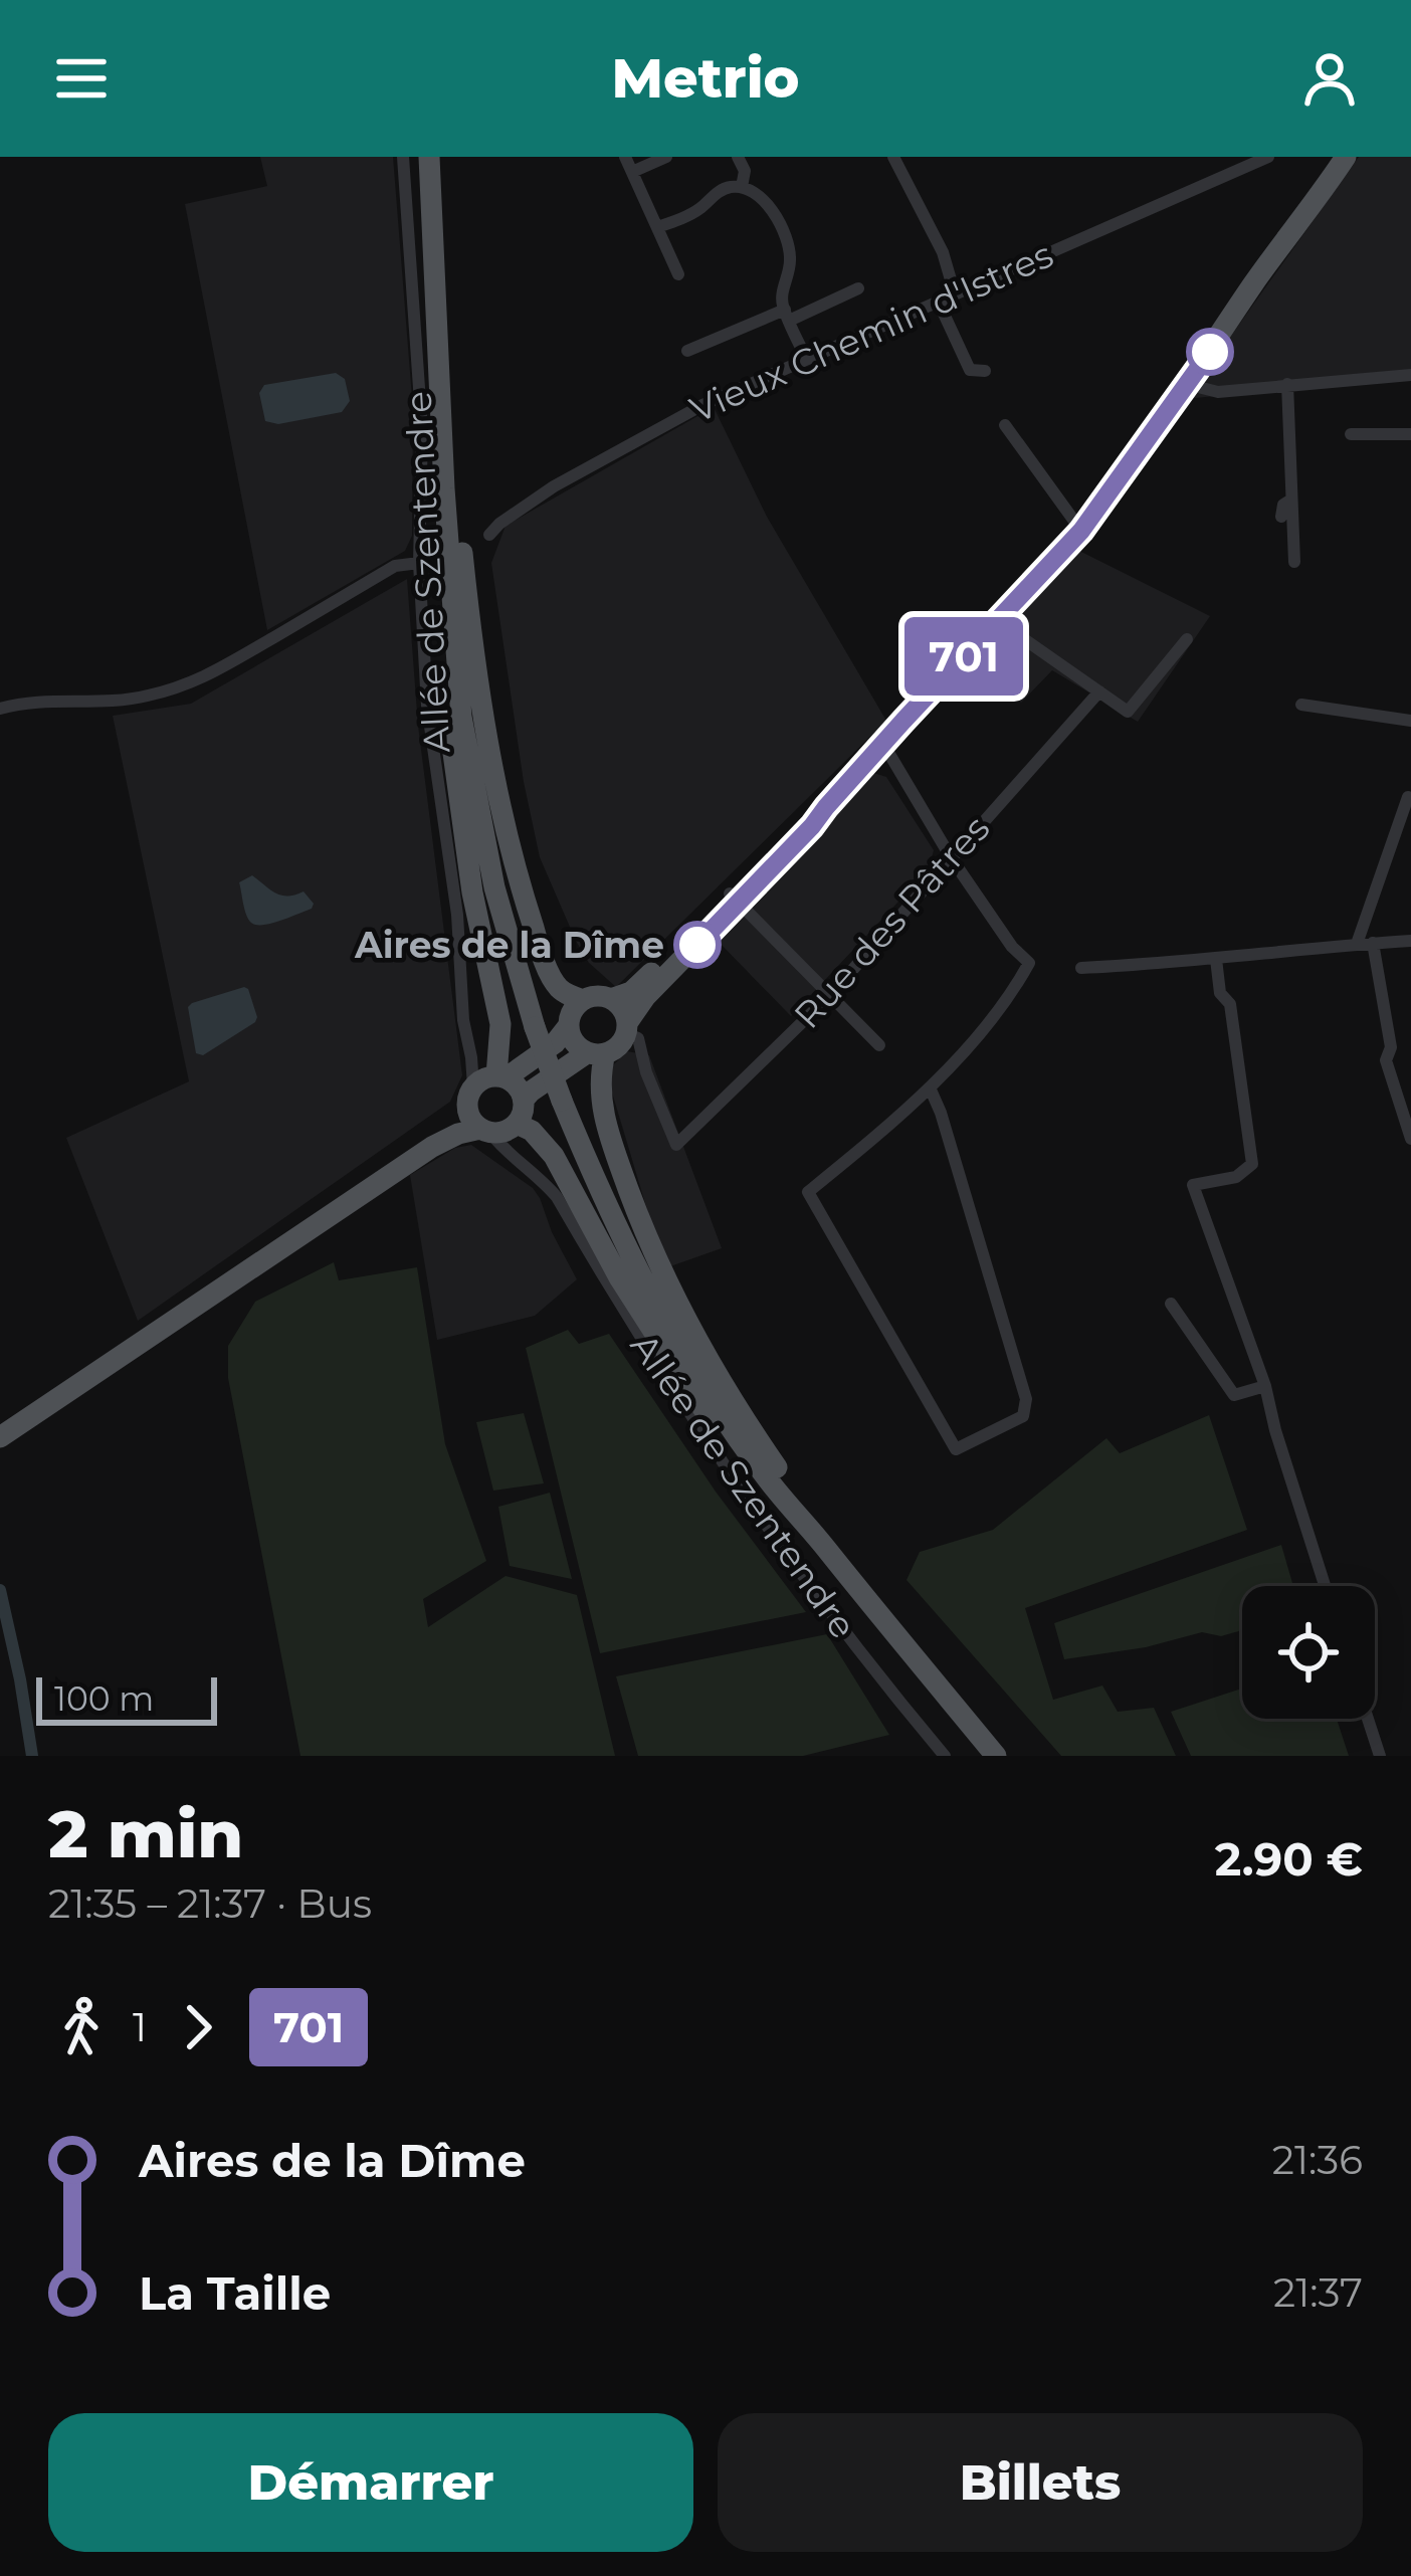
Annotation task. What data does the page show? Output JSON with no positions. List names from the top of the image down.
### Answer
{
  "streets": {
    "street": ["Vieux Chemin d'Istres", "Allée de Szentendre", "Rue des Pâtres"]
  },
  "places": ["Aires de la Dîme"],
  "lines": ["bus line 701"],
  "scale_bar": "100 m",
  "page": {
    "header": "Metrio",
    "on_map": "701",
    "scale": "100 m",
    "heading": ["2 min", "21:35 – 21:37 · Bus", "2.90 €"],
    "legs": ["1", "701"],
    "list": [
      {
        "name": "Aires de la Dîme",
        "value": "21:36"
      },
      {
        "name": "La Taille",
        "value": "21:37"
      }
    ],
    "buttons": ["Démarrer", "Billets"]
  }
}
